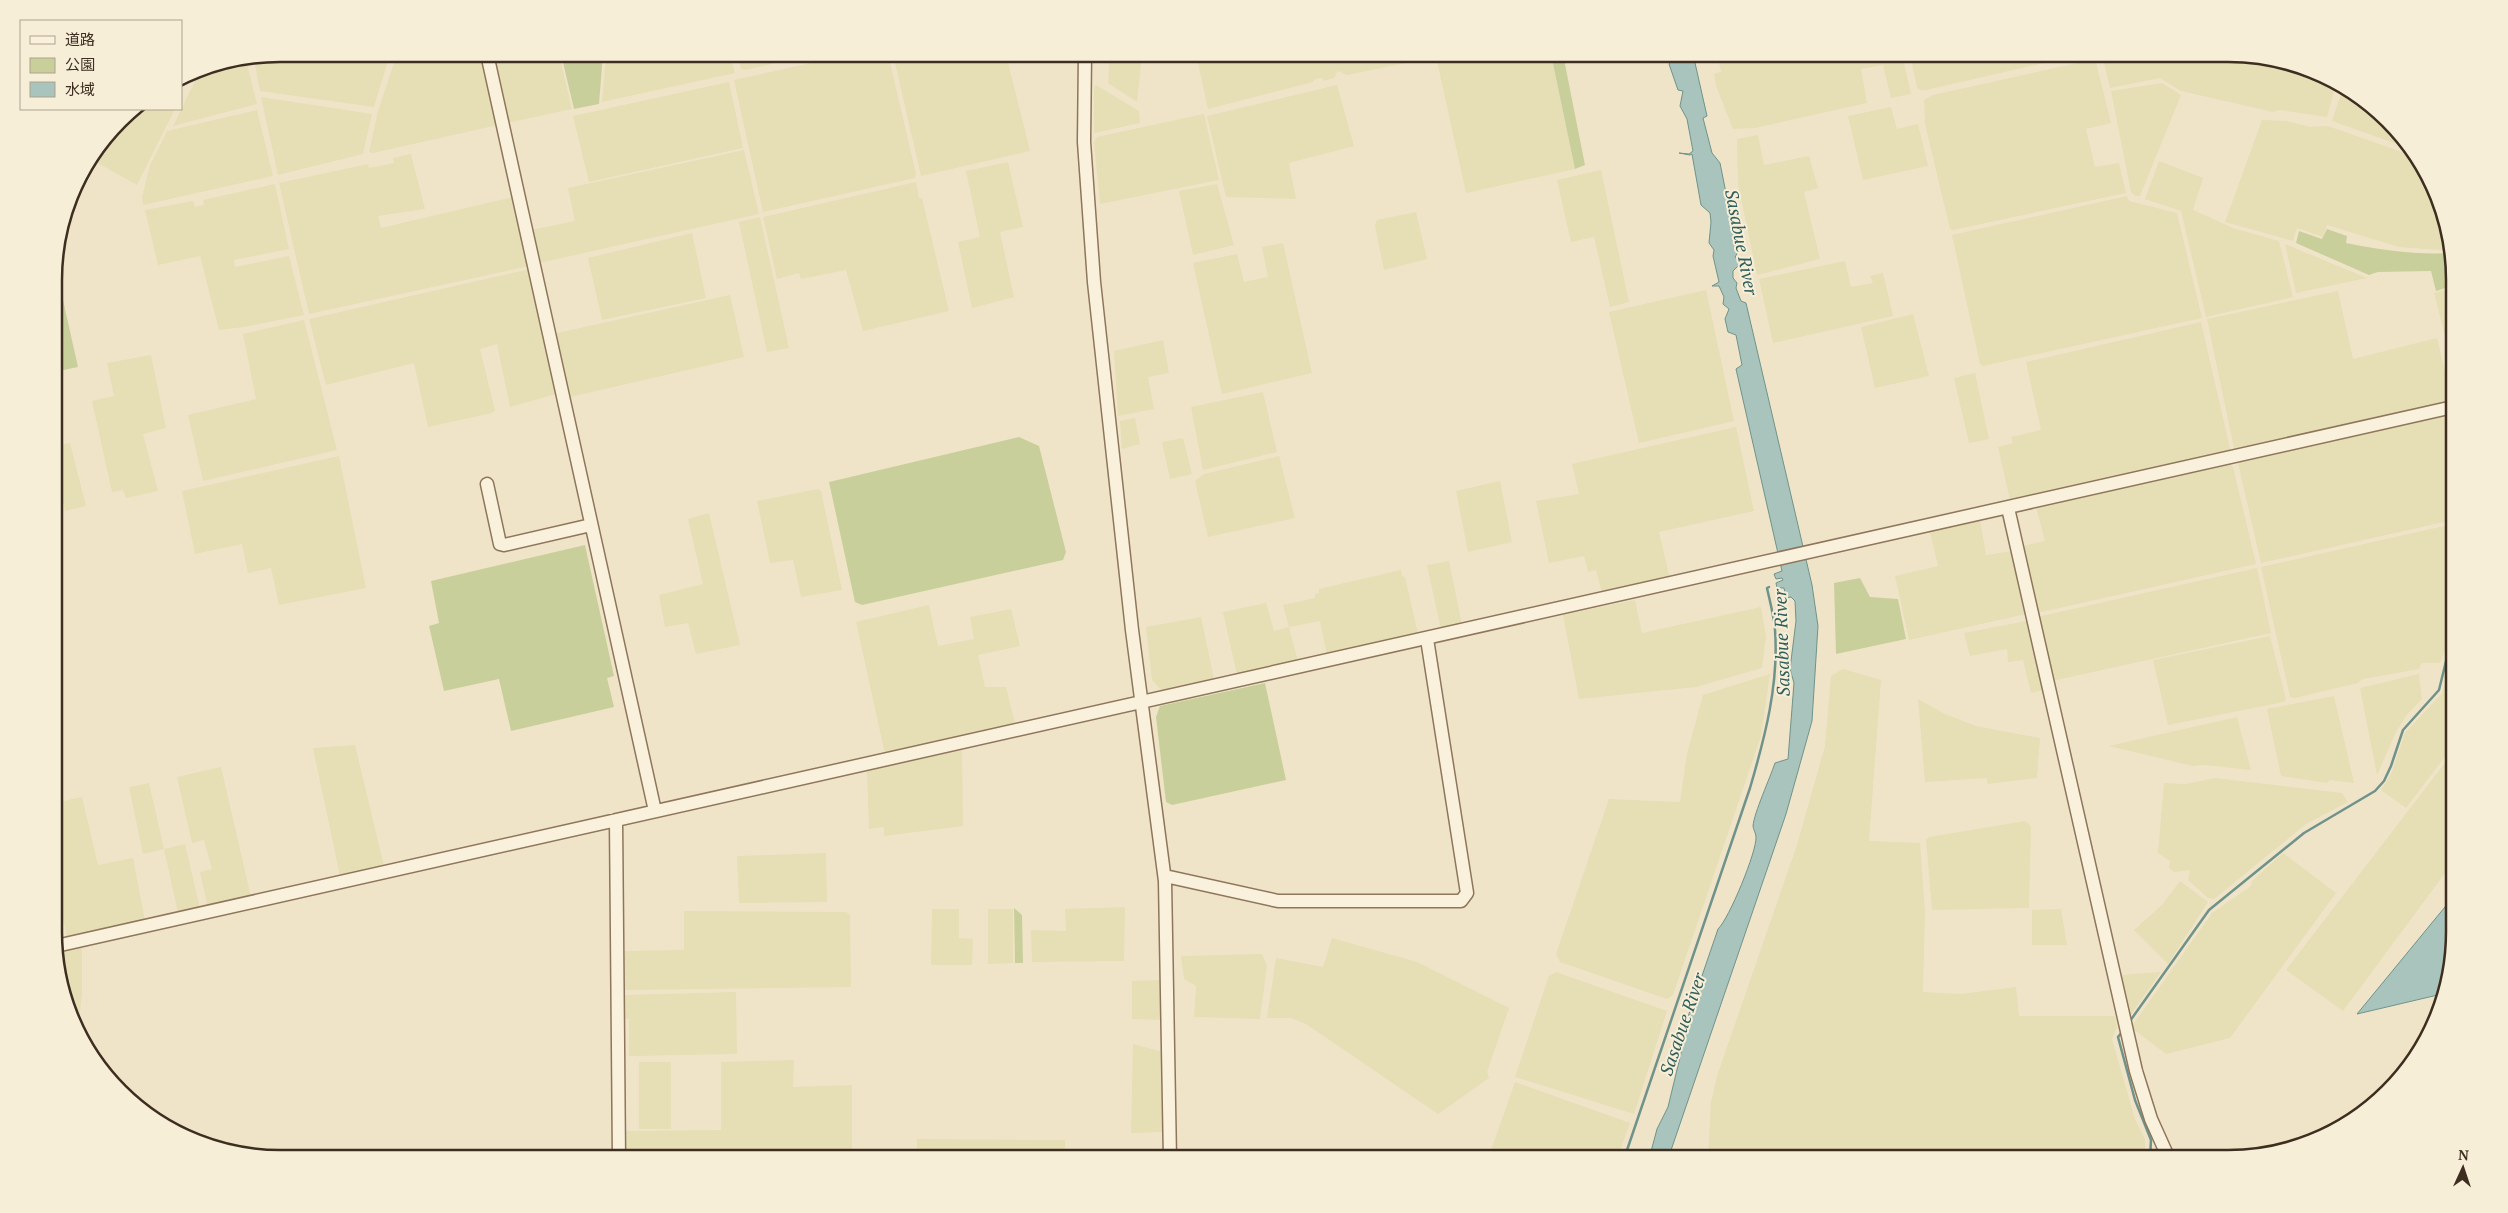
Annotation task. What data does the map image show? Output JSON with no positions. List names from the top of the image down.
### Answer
{
  "water": ["Sasabue River"],
  "legend": ["道路", "公園", "水域"],
  "north": "top"
}
